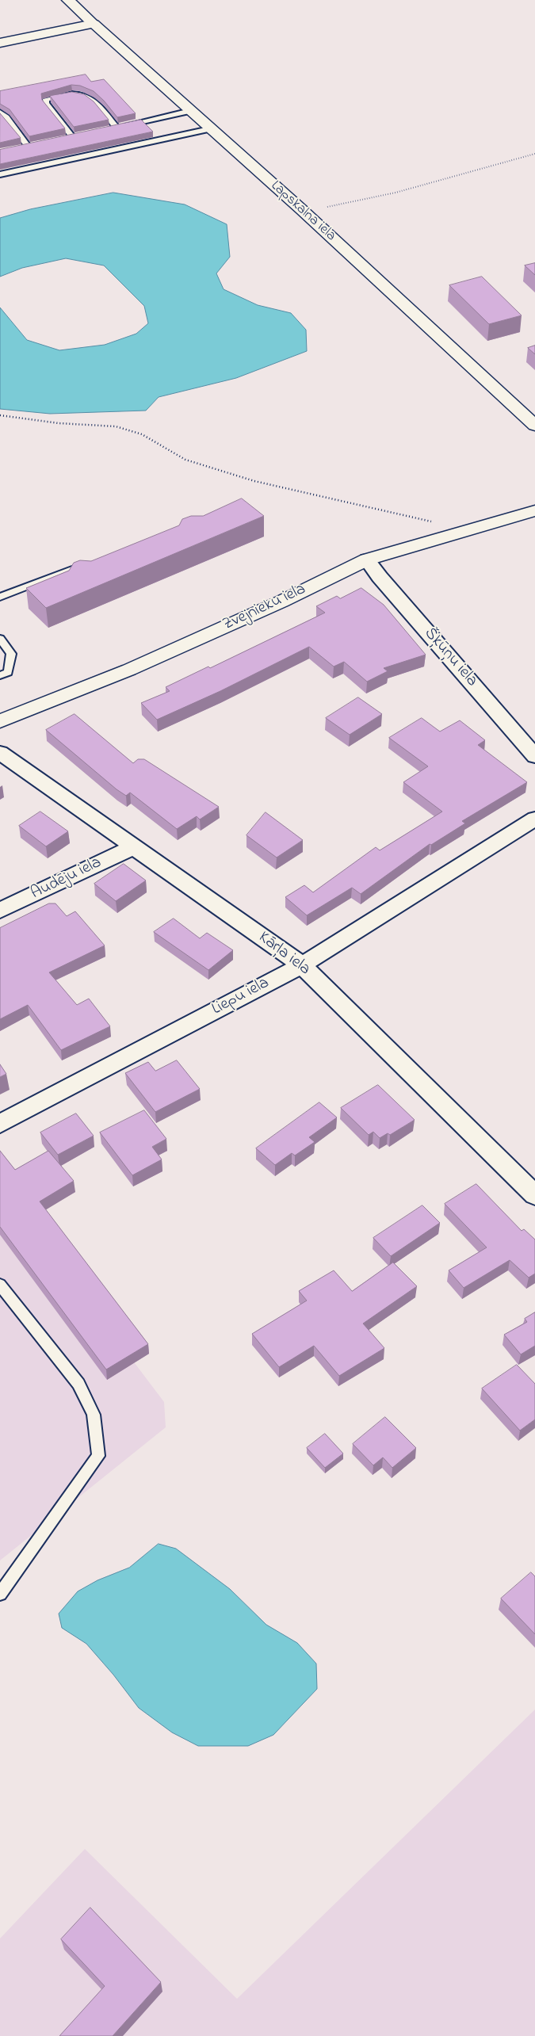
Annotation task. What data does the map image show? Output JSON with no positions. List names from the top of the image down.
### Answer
{
  "streets": {
    "main road": ["Lapskalna iela", "Zvejnieku iela"],
    "street": [
      "Šķūņu iela",
      "Audēju iela",
      "Kārļa iela",
      "Liepu iela"
    ]
  },
  "crossings": [
    ["Zvejnieku iela", "Šķūņu iela"],
    ["Audēju iela", "Kārļa iela"],
    ["Kārļa iela", "Liepu iela"]
  ]
}
